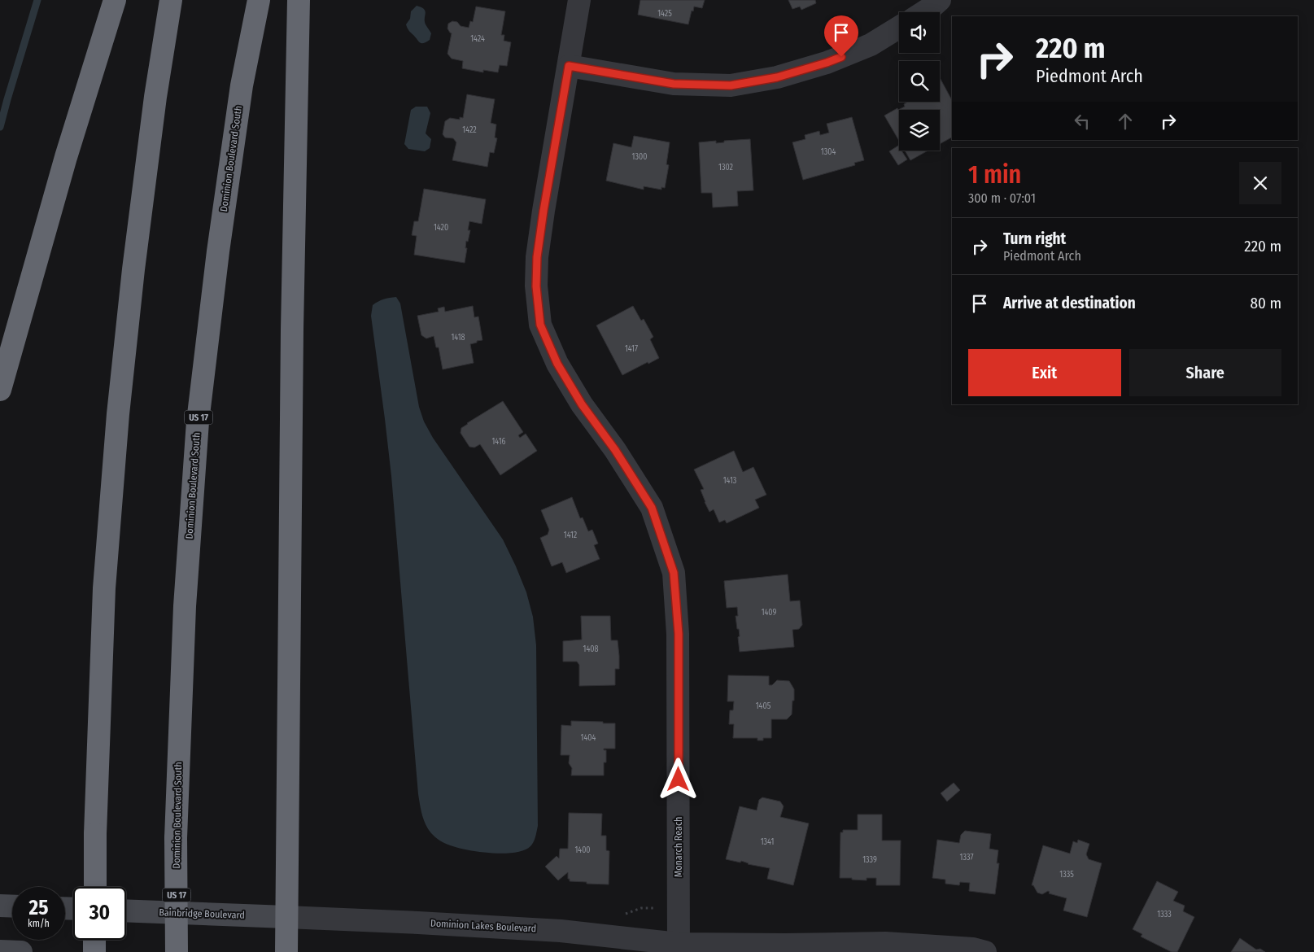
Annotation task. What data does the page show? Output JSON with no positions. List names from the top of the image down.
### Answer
{
  "streets": {
    "highway": ["Dominion Boulevard South", "US 17"],
    "main road": ["Bainbridge Boulevard"],
    "street": ["Monarch Reach", "Dominion Lakes Boulevard"]
  },
  "crossings": [
    ["Monarch Reach", "Dominion Lakes Boulevard"],
    ["Bainbridge Boulevard", "Dominion Lakes Boulevard"]
  ],
  "house_numbers": [
    "1425",
    "1424",
    "1422",
    "1304",
    "1300",
    "1302",
    "1420",
    "1418",
    "1417",
    "1416",
    "1413",
    "1412",
    "1409",
    "1408",
    "1405",
    "1404",
    "1341",
    "1400",
    "1337",
    "1339",
    "1335",
    "1333"
  ],
  "page": {
    "turn": ["220 m", "Piedmont Arch"],
    "heading": ["1 min", "300 m · 07:01"],
    "list": [
      {
        "name": "Turn right",
        "note": "Piedmont Arch",
        "value": "220 m"
      },
      {
        "name": "Arrive at destination",
        "value": "80 m"
      }
    ],
    "buttons": ["Exit", "Share"],
    "speed": "25 km/h",
    "limit": "30"
  }
}
